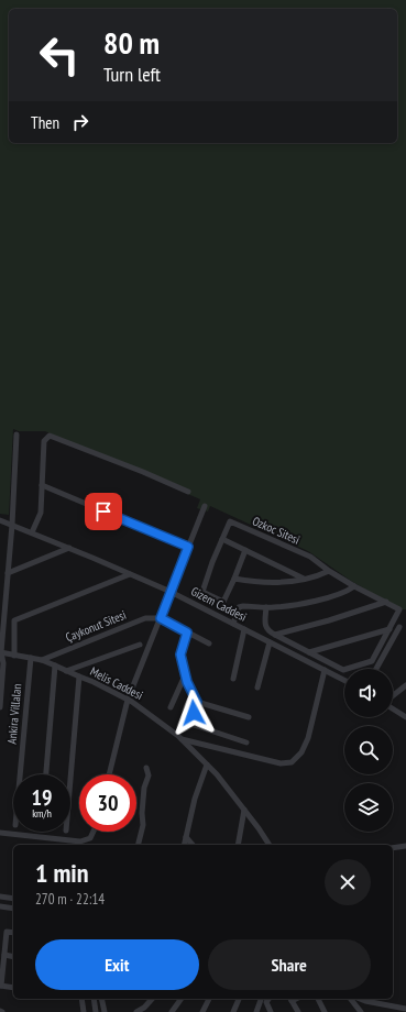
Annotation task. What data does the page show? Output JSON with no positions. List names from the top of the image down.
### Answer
{
  "streets": {
    "street": [
      "Ozkoc Sitesi",
      "Gizem Caddesi",
      "Çaykonut Sitesi",
      "Melis Caddesi",
      "Ankira Villalan"
    ]
  },
  "crossings": [
    ["Çaykonut Sitesi", "Melis Caddesi"],
    ["Melis Caddesi", "Ankira Villalan"]
  ],
  "page": {
    "turn": ["80 m", "Turn left"],
    "then": "Then",
    "speed": "19 km/h",
    "limit": "30",
    "heading": ["1 min", "270 m · 22:14"],
    "buttons": ["Exit", "Share"]
  }
}
